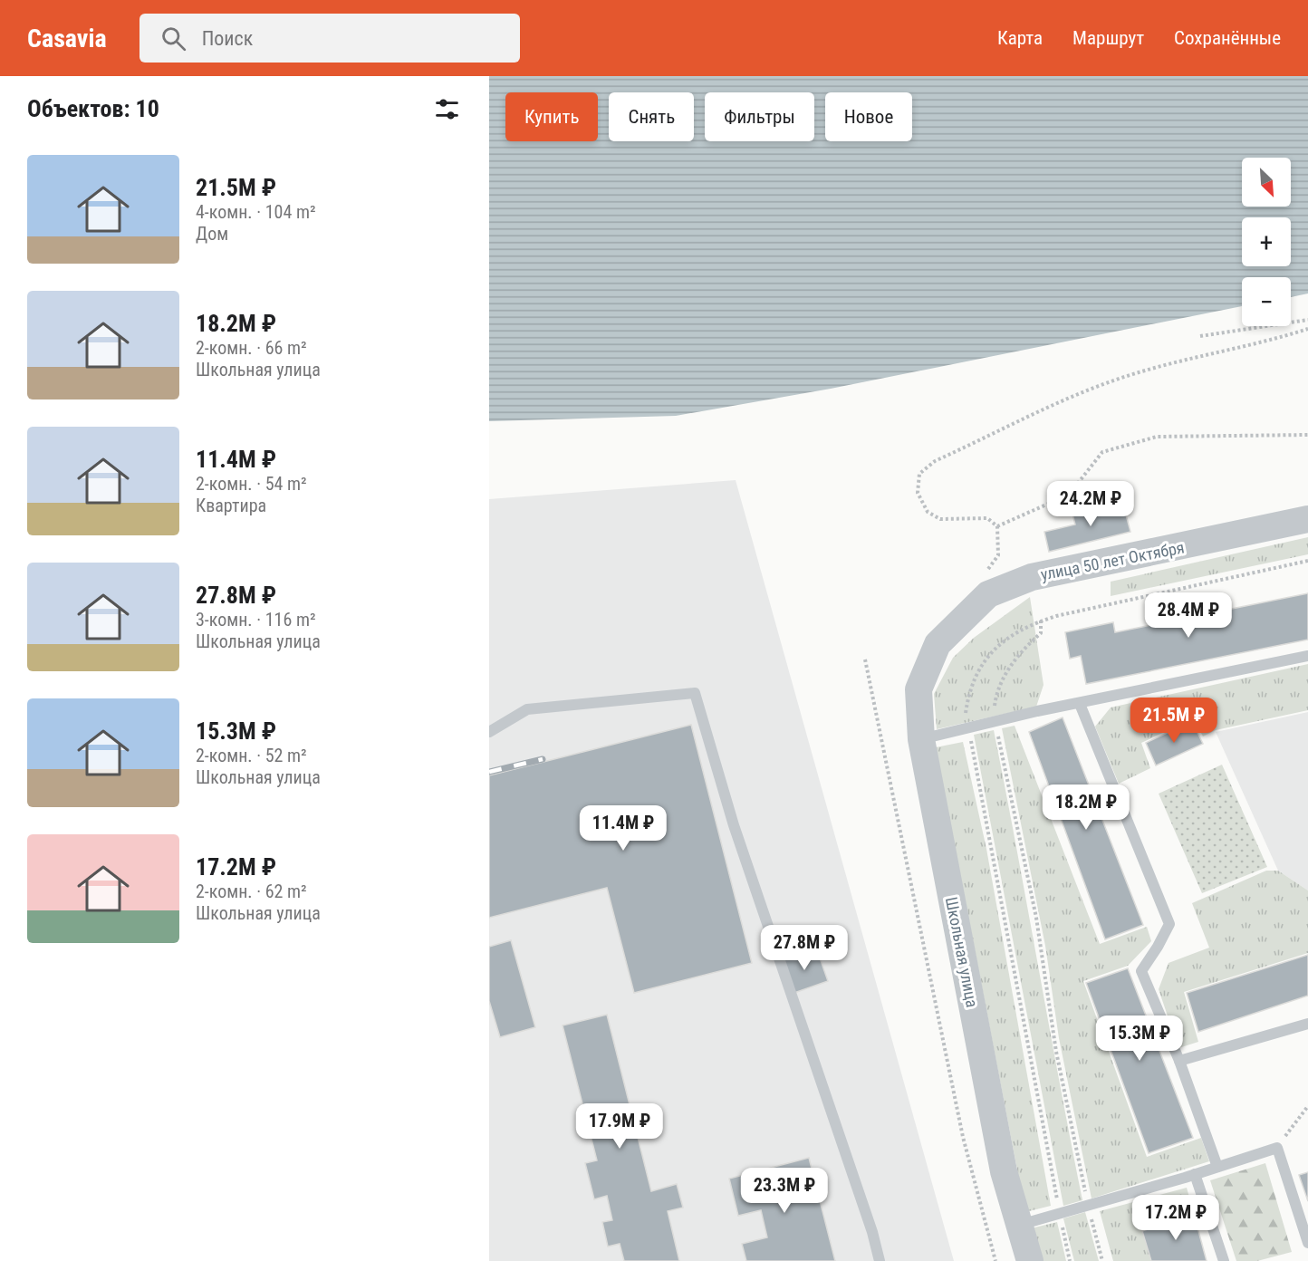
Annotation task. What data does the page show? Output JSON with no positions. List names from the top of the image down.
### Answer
{
  "streets": {
    "street": ["улица 50 лет Октября", "Школьная улица"]
  },
  "crossings": [
    ["улица 50 лет Октября", "Школьная улица"]
  ],
  "north": "bottom right",
  "page": {
    "header": "Casavia",
    "search": "Поиск",
    "nav": ["Карта", "Маршрут", "Сохранённые"],
    "heading": "Объектов: 10",
    "chip": [
      "Купить",
      "Снять",
      "Фильтры",
      "Новое"
    ],
    "list": [
      {
        "name": "21.5M ₽",
        "note": "4-комн. · 104 m² · Дом"
      },
      {
        "name": "18.2M ₽",
        "note": "2-комн. · 66 m² · Школьная улица"
      },
      {
        "name": "11.4M ₽",
        "note": "2-комн. · 54 m² · Квартира"
      },
      {
        "name": "27.8M ₽",
        "note": "3-комн. · 116 m² · Школьная улица"
      },
      {
        "name": "15.3M ₽",
        "note": "2-комн. · 52 m² · Школьная улица"
      },
      {
        "name": "17.2M ₽",
        "note": "2-комн. · 62 m² · Школьная улица"
      }
    ],
    "map_buttons": ["+", "−"],
    "price": [
      "24.2M ₽",
      "28.4M ₽",
      "21.5M ₽",
      "18.2M ₽",
      "11.4M ₽",
      "27.8M ₽",
      "15.3M ₽",
      "17.9M ₽",
      "23.3M ₽",
      "17.2M ₽"
    ]
  }
}
